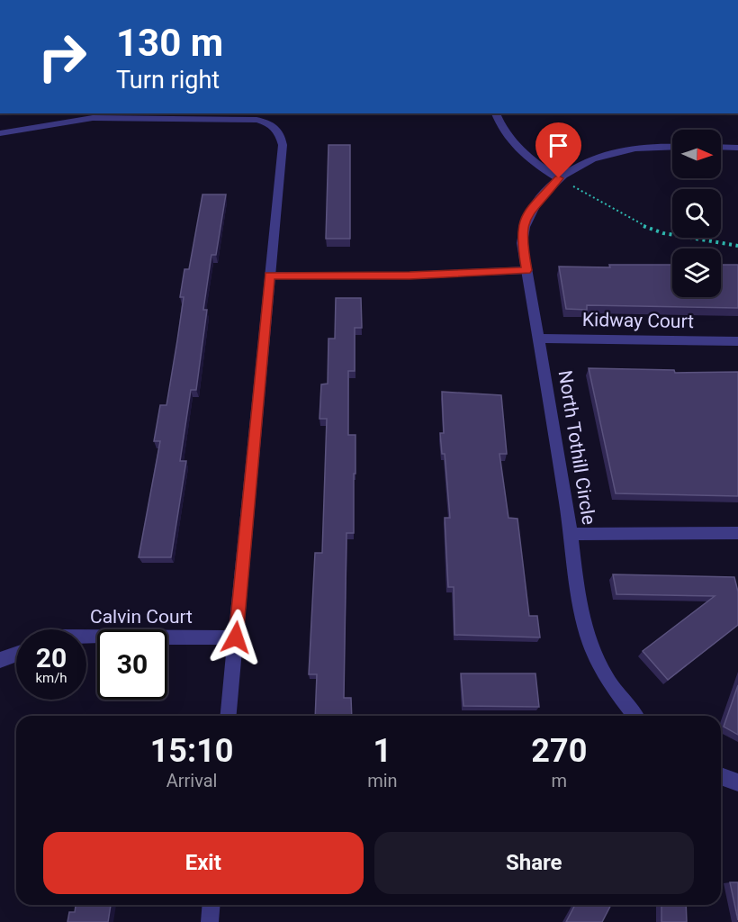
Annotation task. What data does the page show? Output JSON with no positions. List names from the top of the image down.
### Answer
{
  "streets": {
    "street": ["Kidway Court", "North Tothill Circle", "Calvin Court"]
  },
  "crossings": [
    ["Kidway Court", "North Tothill Circle"]
  ],
  "north": "right",
  "page": {
    "turn": ["130 m", "Turn right"],
    "speed": "20 km/h",
    "limit": "30",
    "eta": [
      "15:10",
      "Arrival",
      "1",
      "min",
      "270",
      "m"
    ],
    "buttons": ["Exit", "Share"]
  }
}
